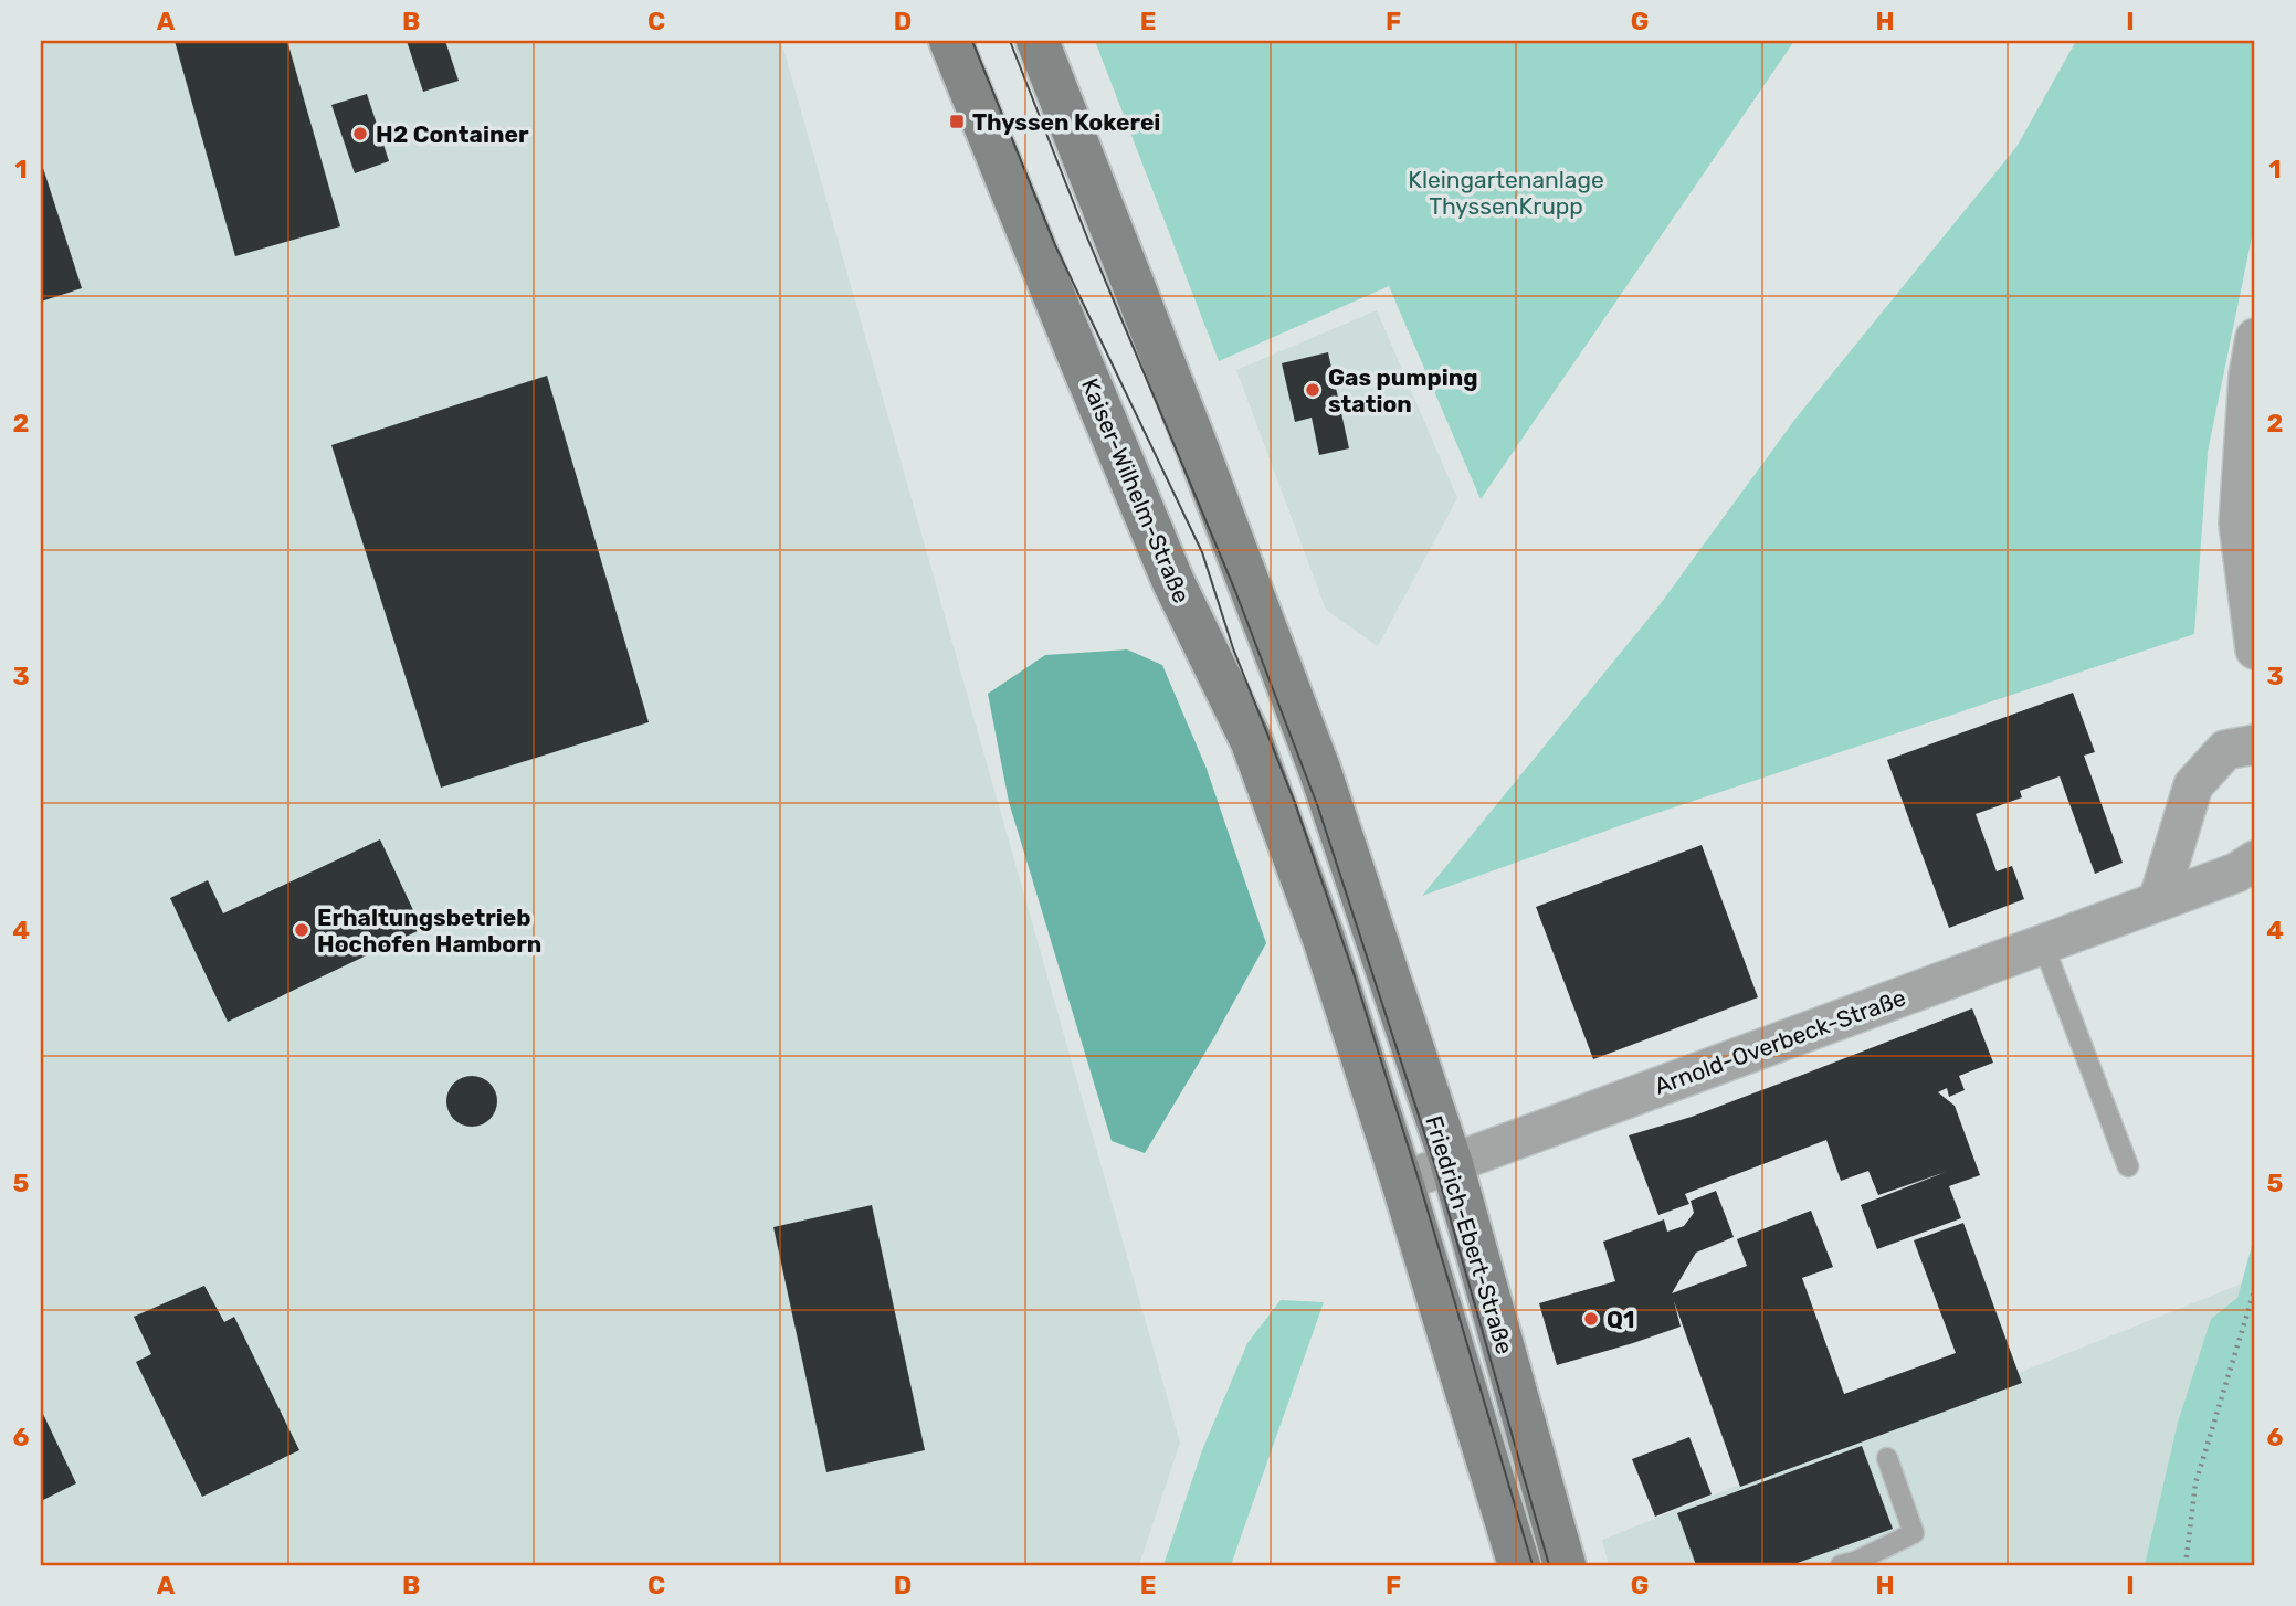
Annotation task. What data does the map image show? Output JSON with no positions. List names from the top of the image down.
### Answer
{
  "streets": {
    "main road": ["Kaiser-Wilhelm-Straße", "Friedrich-Ebert-Straße"],
    "street": ["Arnold-Overbeck-Straße"]
  },
  "crossings": [
    ["Kaiser-Wilhelm-Straße", "Arnold-Overbeck-Straße"],
    ["Arnold-Overbeck-Straße", "Friedrich-Ebert-Straße"]
  ],
  "parks": ["Kleingartenanlage ThyssenKrupp"],
  "places": {
    "transit": ["Thyssen Kokerei"],
    "other": [
      "H2 Container",
      "Gas pumping station",
      "Erhaltungsbetrieb Hochofen Hamborn",
      "Q1"
    ]
  },
  "grid": {
    "columns": [
      "A",
      "B",
      "C",
      "D",
      "E",
      "F",
      "G",
      "H",
      "I"
    ],
    "rows": [
      "1",
      "2",
      "3",
      "4",
      "5",
      "6"
    ]
  }
}
